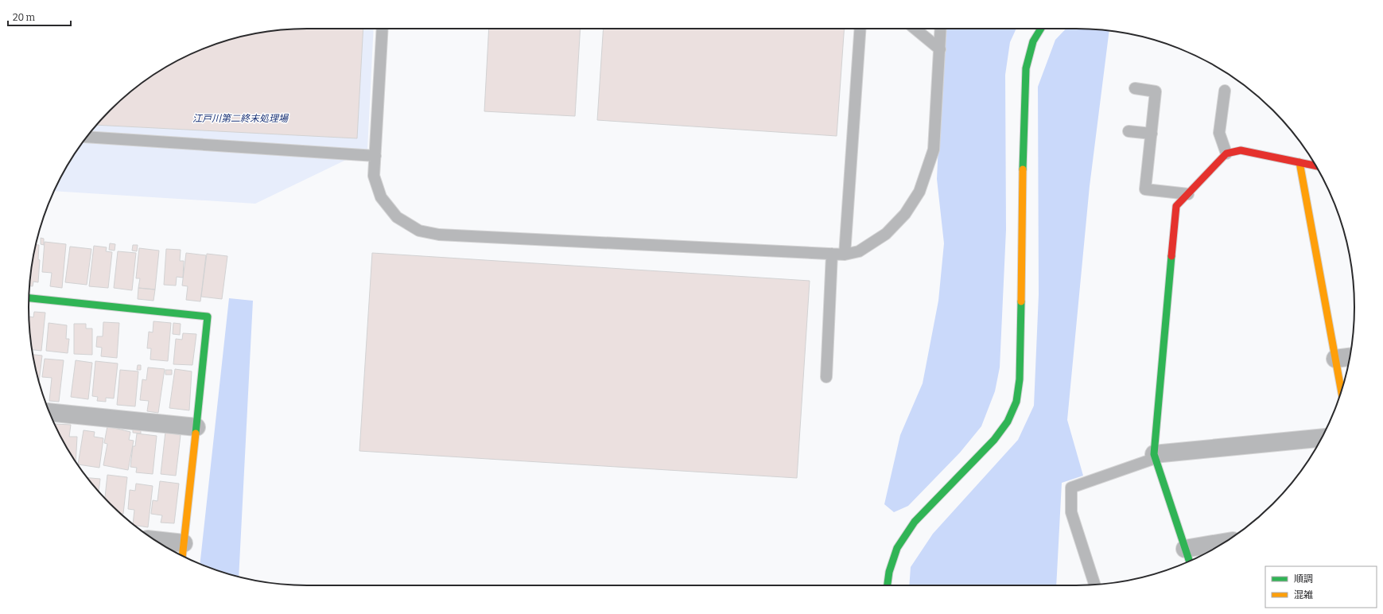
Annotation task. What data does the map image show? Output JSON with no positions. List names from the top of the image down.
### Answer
{
  "parks": ["江戸川第二終末処理場"],
  "legend": ["順調", "混雑"],
  "scale_bar": "20 m"
}
